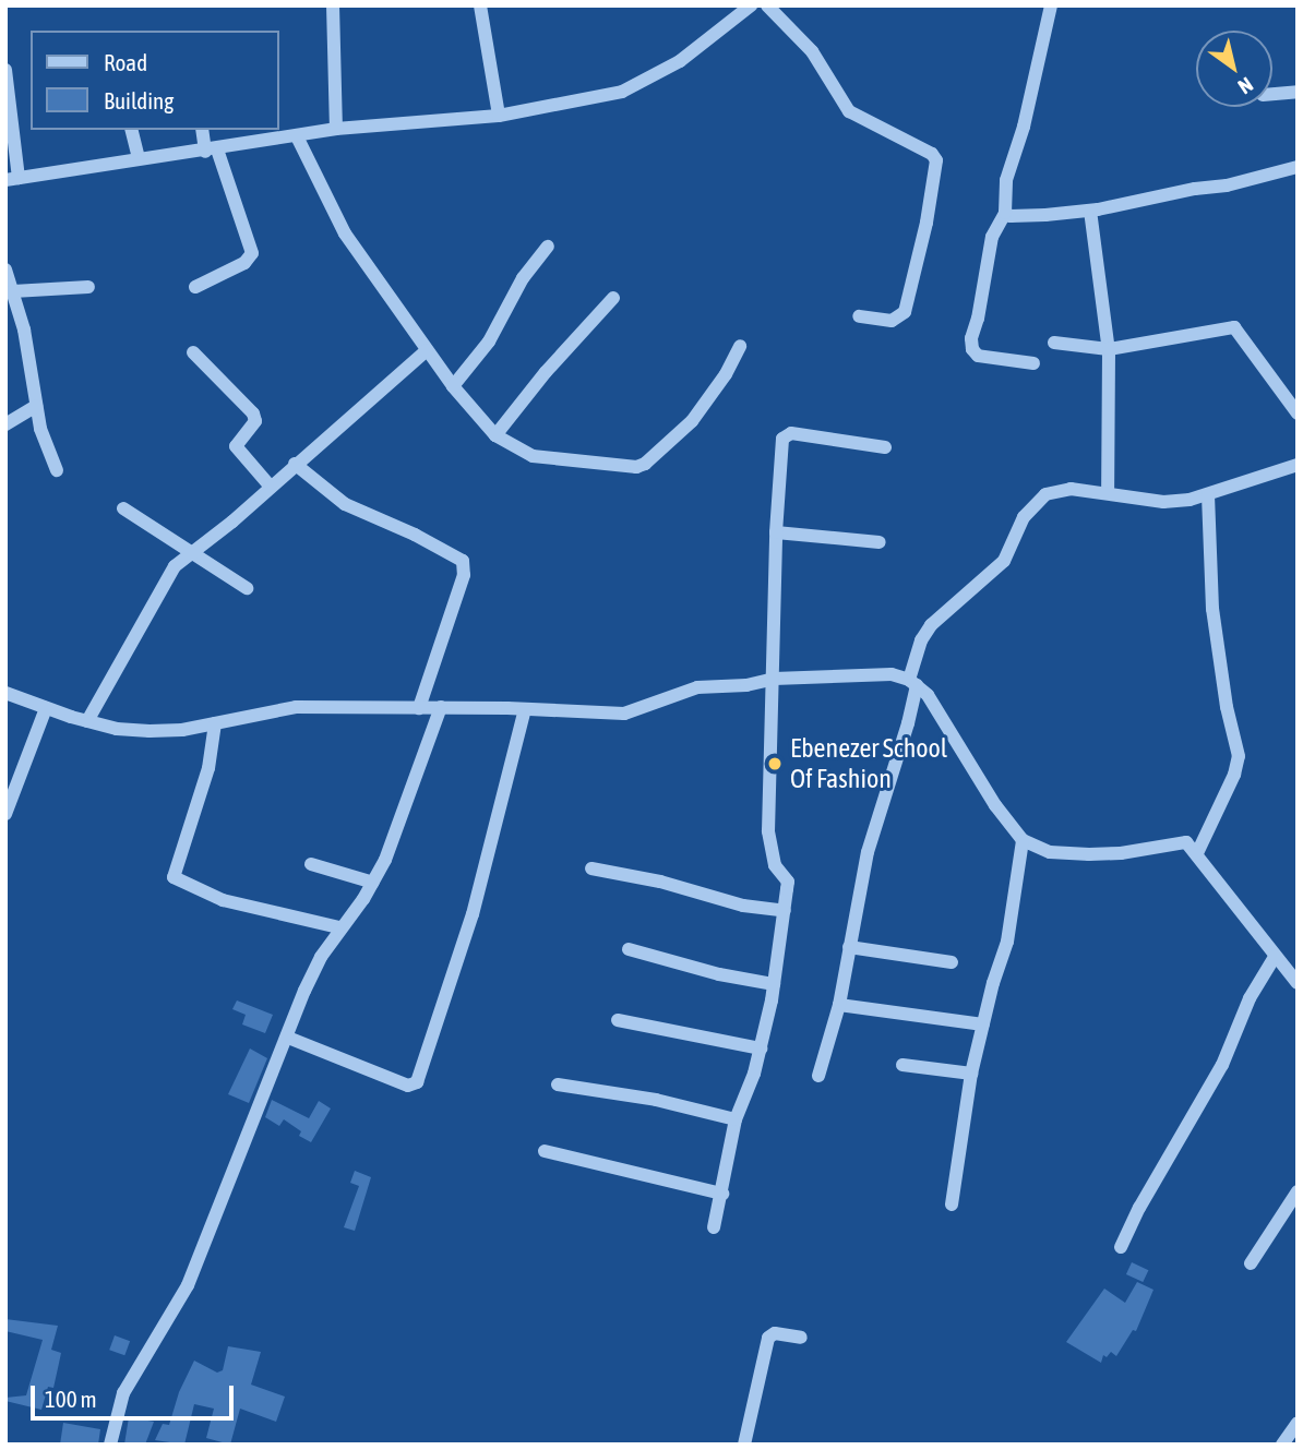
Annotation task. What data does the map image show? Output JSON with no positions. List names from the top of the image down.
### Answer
{
  "places": ["Ebenezer School Of Fashion"],
  "legend": ["Road", "Building"],
  "scale_bar": "100 m",
  "north": "bottom right"
}
